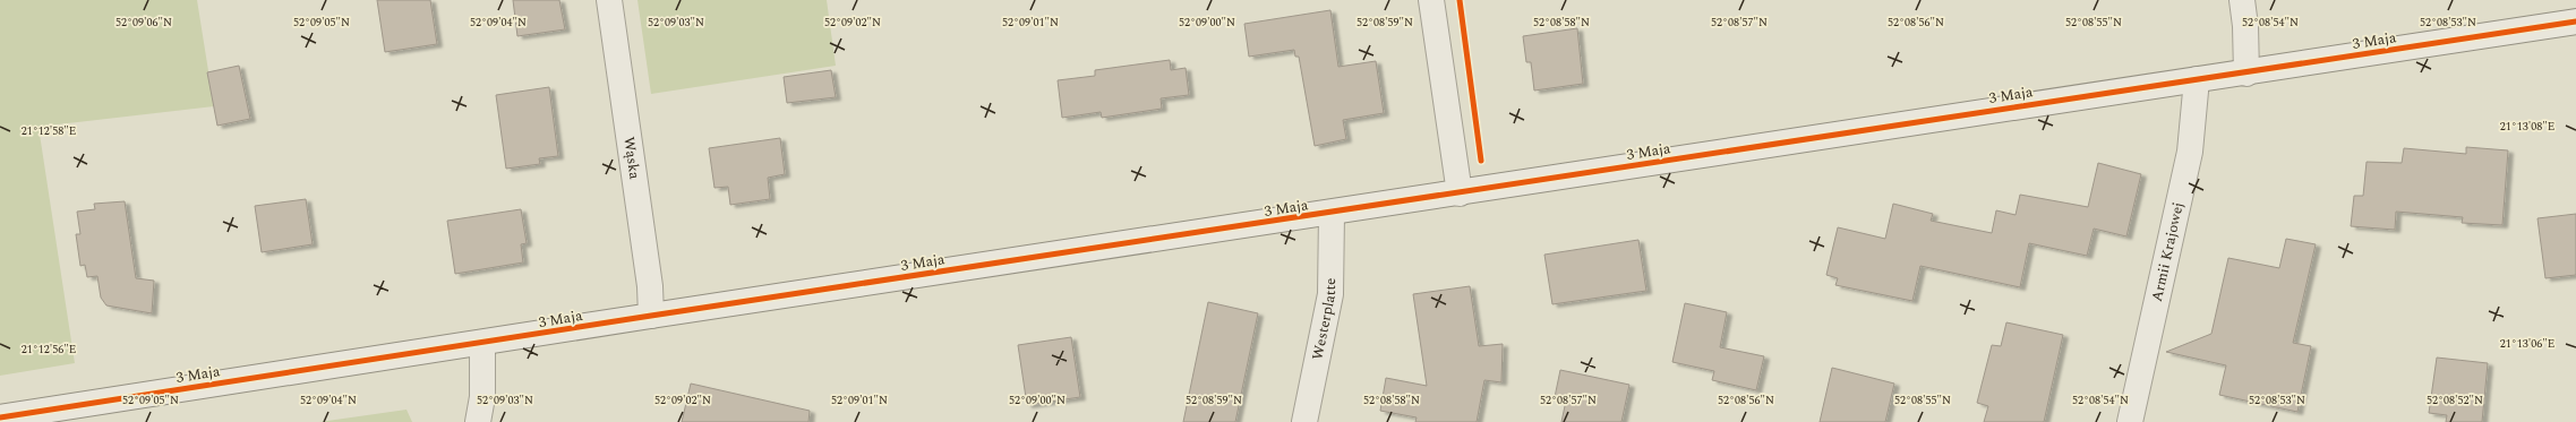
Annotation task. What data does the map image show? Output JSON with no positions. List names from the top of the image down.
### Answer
{
  "streets": {
    "street": [
      "3 Maja",
      "Wąska",
      "Armii Krajowej",
      "Westerplatte"
    ]
  },
  "crossings": [
    ["3 Maja", "Wąska"],
    ["3 Maja", "Armii Krajowej"],
    ["3 Maja", "Westerplatte"]
  ],
  "coordinates": [
    "52°08'59\"N",
    "52°08'57\"N",
    "52°08'55\"N",
    "52°08'54\"N",
    "52°08'53\"N",
    "52°09'06\"N",
    "52°09'05\"N",
    "52°09'04\"N",
    "52°09'03\"N",
    "52°09'02\"N",
    "52°09'01\"N",
    "52°09'00\"N",
    "52°08'58\"N",
    "52°08'56\"N",
    "21°13'08\"E",
    "21°12'58\"E",
    "21°13'06\"E",
    "21°12'56\"E",
    "52°08'52\"N"
  ]
}
